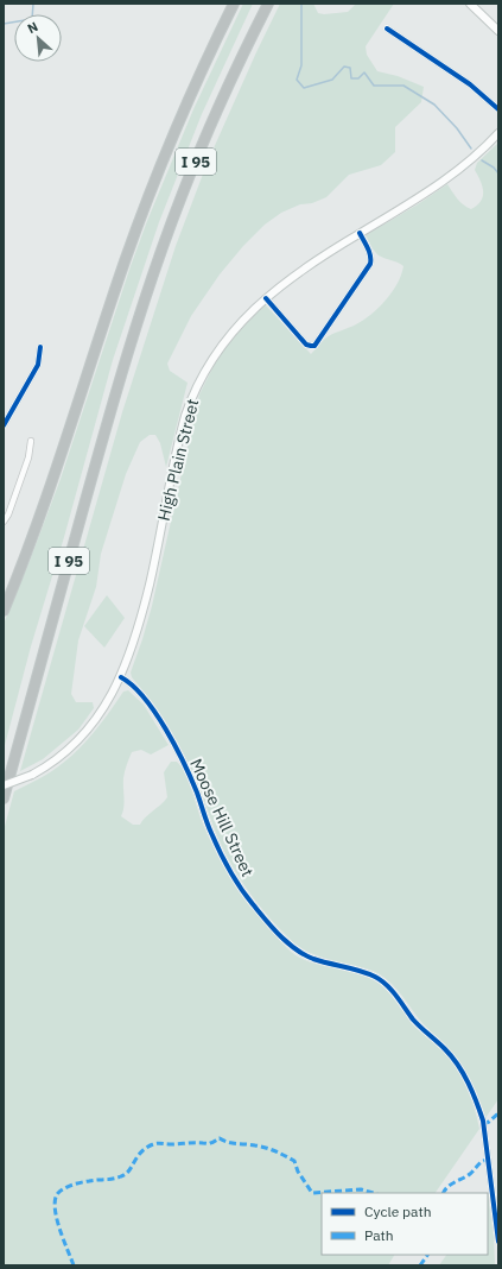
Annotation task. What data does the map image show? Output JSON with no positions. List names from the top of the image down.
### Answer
{
  "streets": {
    "highway": ["I 95"],
    "main road": ["High Plain Street"],
    "street": ["Moose Hill Street"]
  },
  "crossings": [
    ["High Plain Street", "Moose Hill Street"]
  ],
  "legend": ["Cycle path", "Path"],
  "north": "top left"
}
